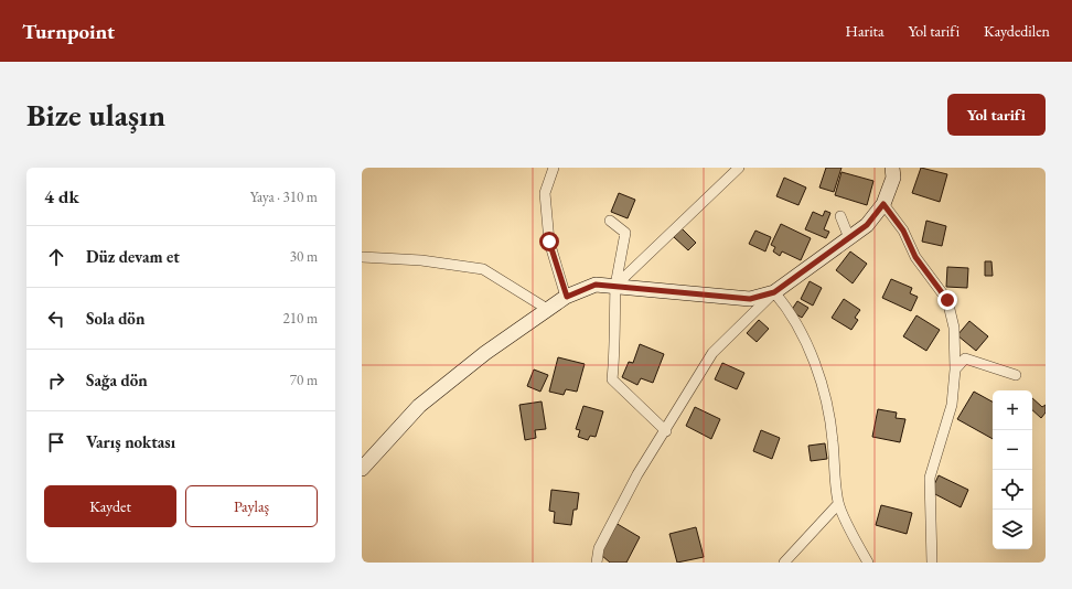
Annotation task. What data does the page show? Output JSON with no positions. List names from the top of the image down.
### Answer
{
  "page": {
    "header": "Turnpoint",
    "nav": ["Harita", "Yol tarifi", "Kaydedilen"],
    "buttons": [
      "Yol tarifi",
      ["Kaydet", "Paylaş"]
    ],
    "title": "Bize ulaşın",
    "heading": ["4 dk", "Yaya · 310 m"],
    "list": [
      ["Düz devam et", "30 m"],
      ["Sola dön", "210 m"],
      ["Sağa dön", "70 m"],
      "Varış noktası"
    ],
    "map_buttons": ["+", "−"]
  }
}
